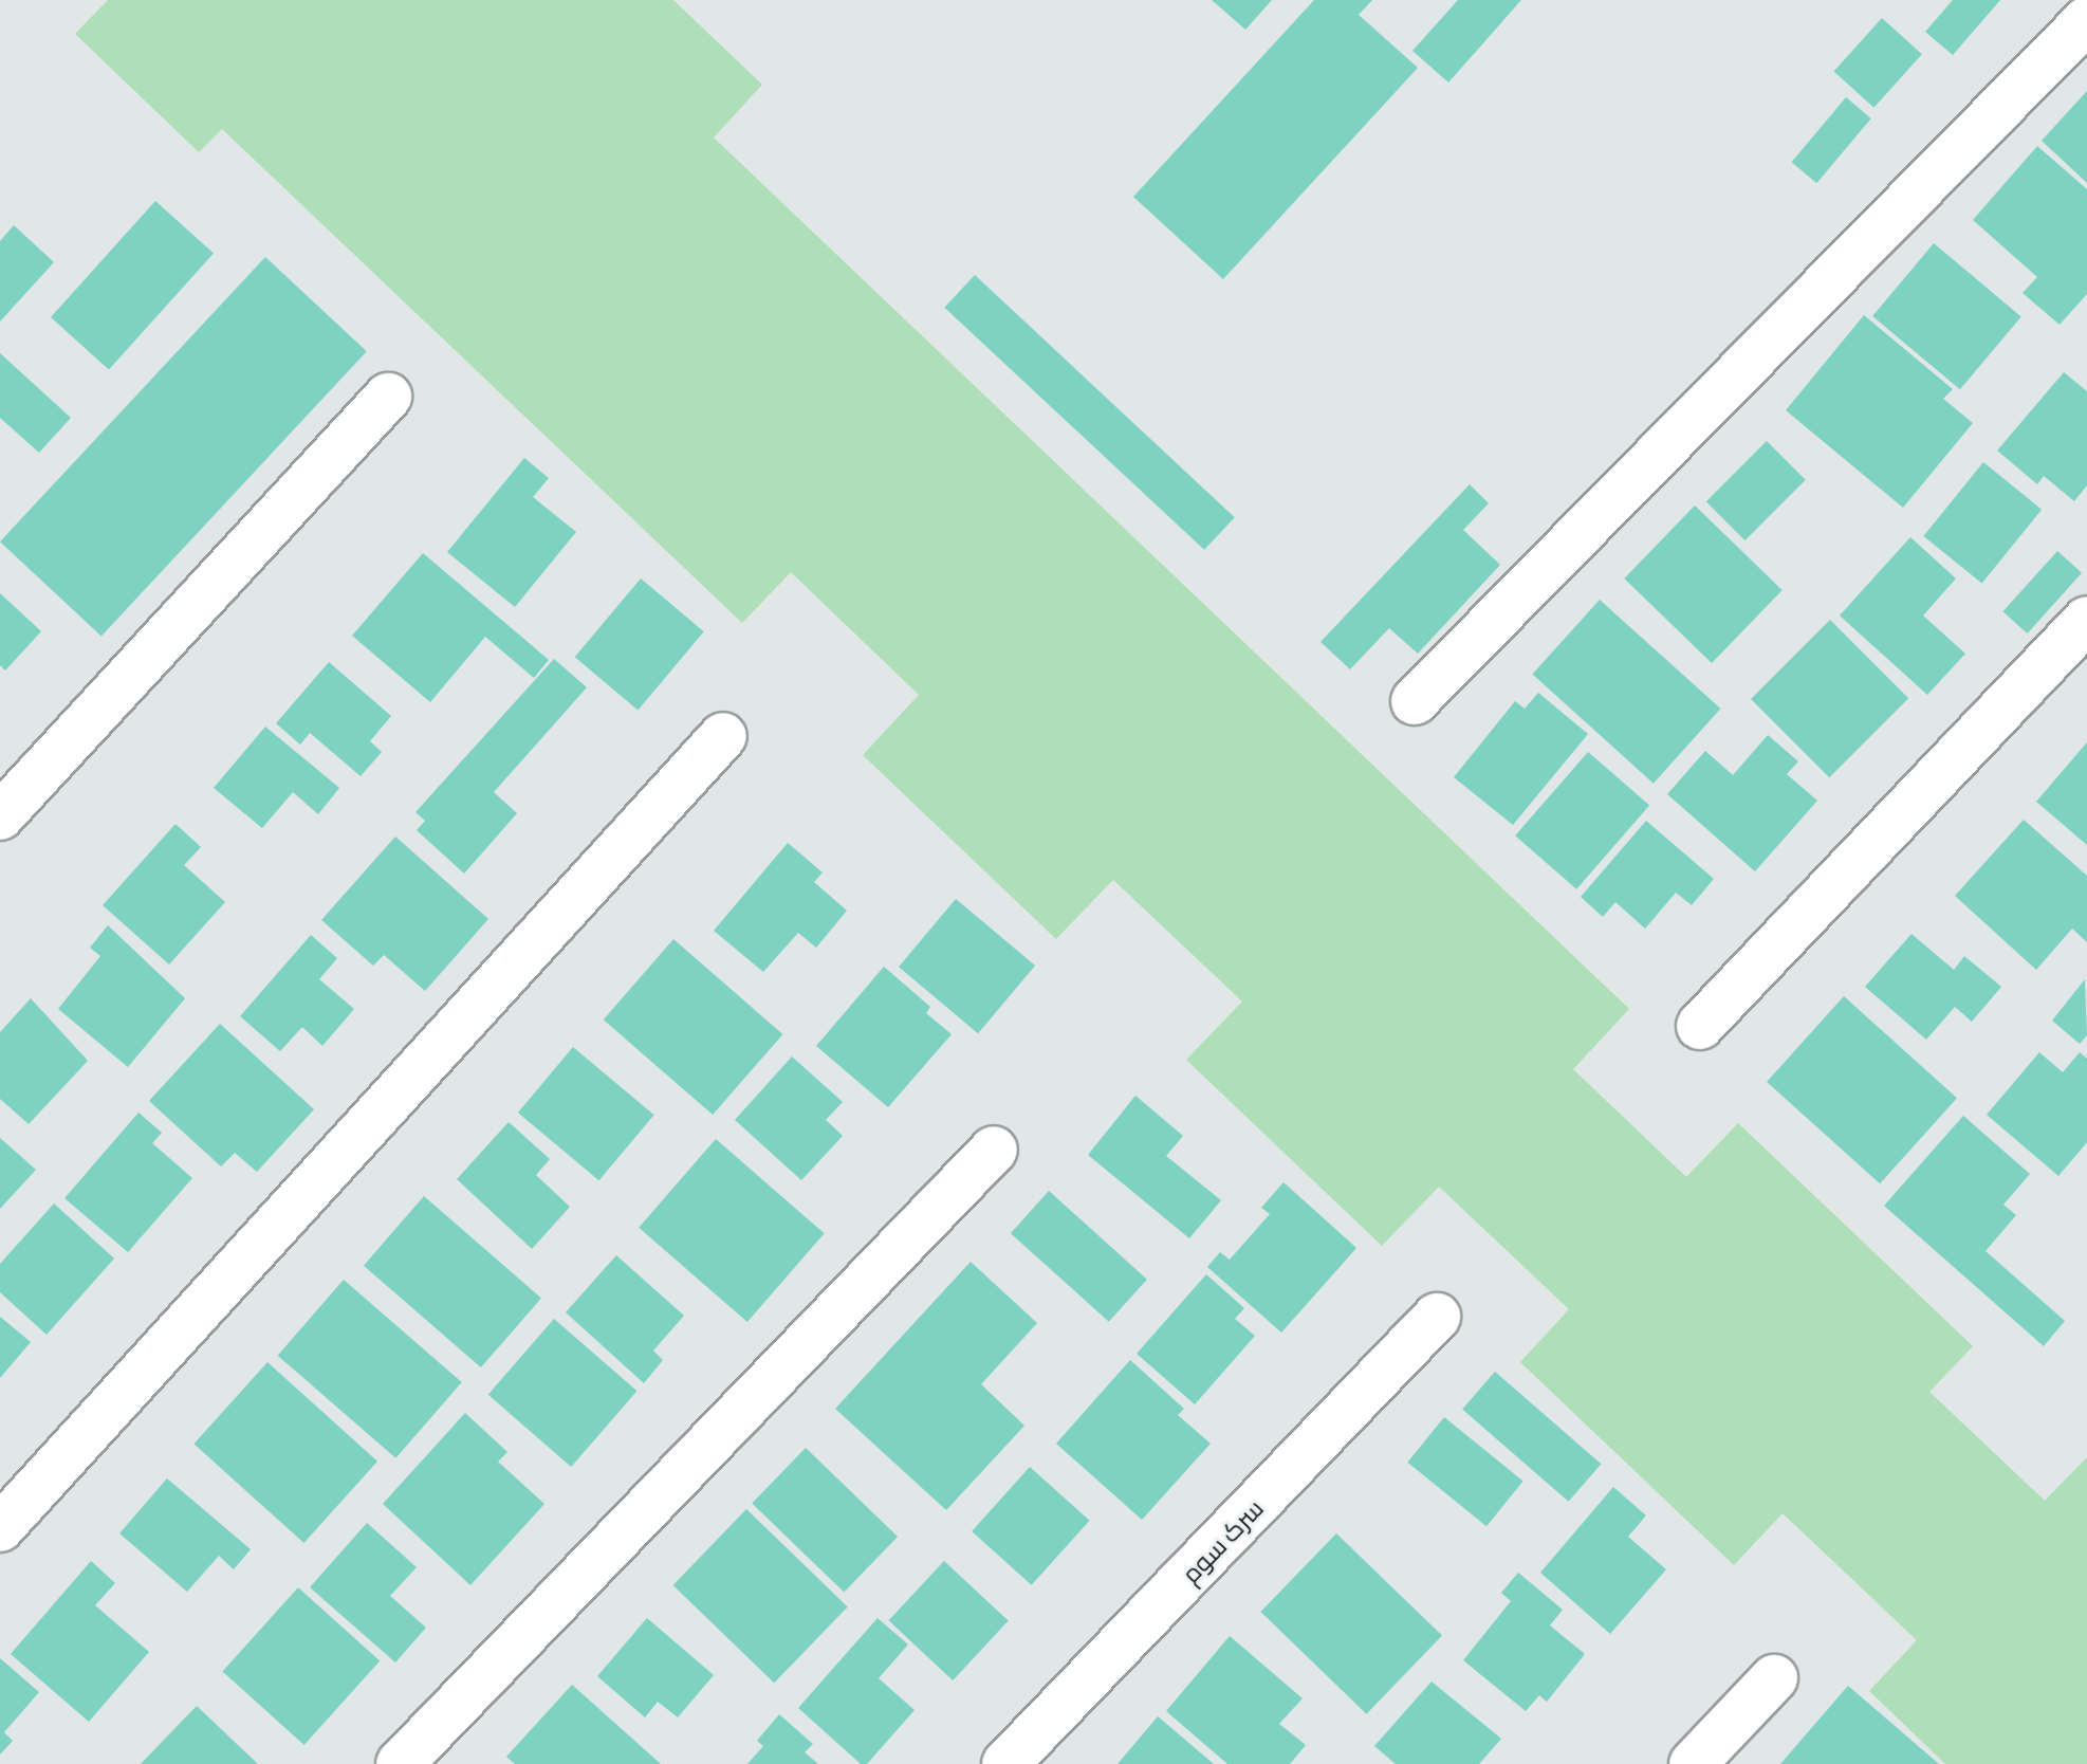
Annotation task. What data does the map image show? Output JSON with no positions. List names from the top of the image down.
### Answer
{
  "streets": {
    "street": ["سرک سوم"]
  }
}
